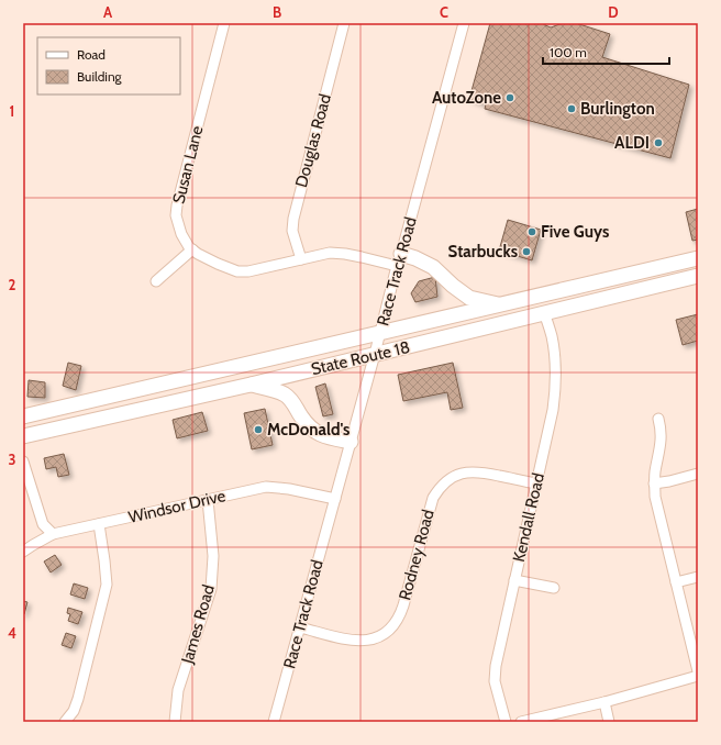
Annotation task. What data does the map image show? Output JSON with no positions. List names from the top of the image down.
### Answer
{
  "streets": {
    "highway": ["State Route 18"],
    "street": [
      "Douglas Road",
      "Susan Lane",
      "Race Track Road",
      "Windsor Drive",
      "Kendall Road",
      "Rodney Road",
      "James Road"
    ]
  },
  "crossings": [
    ["Race Track Road", "State Route 18"],
    ["Race Track Road", "Windsor Drive"],
    ["Race Track Road", "Rodney Road"],
    ["State Route 18", "Kendall Road"],
    ["Windsor Drive", "James Road"],
    ["Kendall Road", "Rodney Road"]
  ],
  "places": [
    "AutoZone",
    "Burlington",
    "ALDI",
    "Five Guys",
    "Starbucks",
    "McDonald's"
  ],
  "legend": ["Road", "Building"],
  "scale_bar": "100 m",
  "grid": {
    "columns": [
      "A",
      "B",
      "C",
      "D"
    ],
    "rows": [
      "1",
      "2",
      "3",
      "4"
    ]
  }
}
